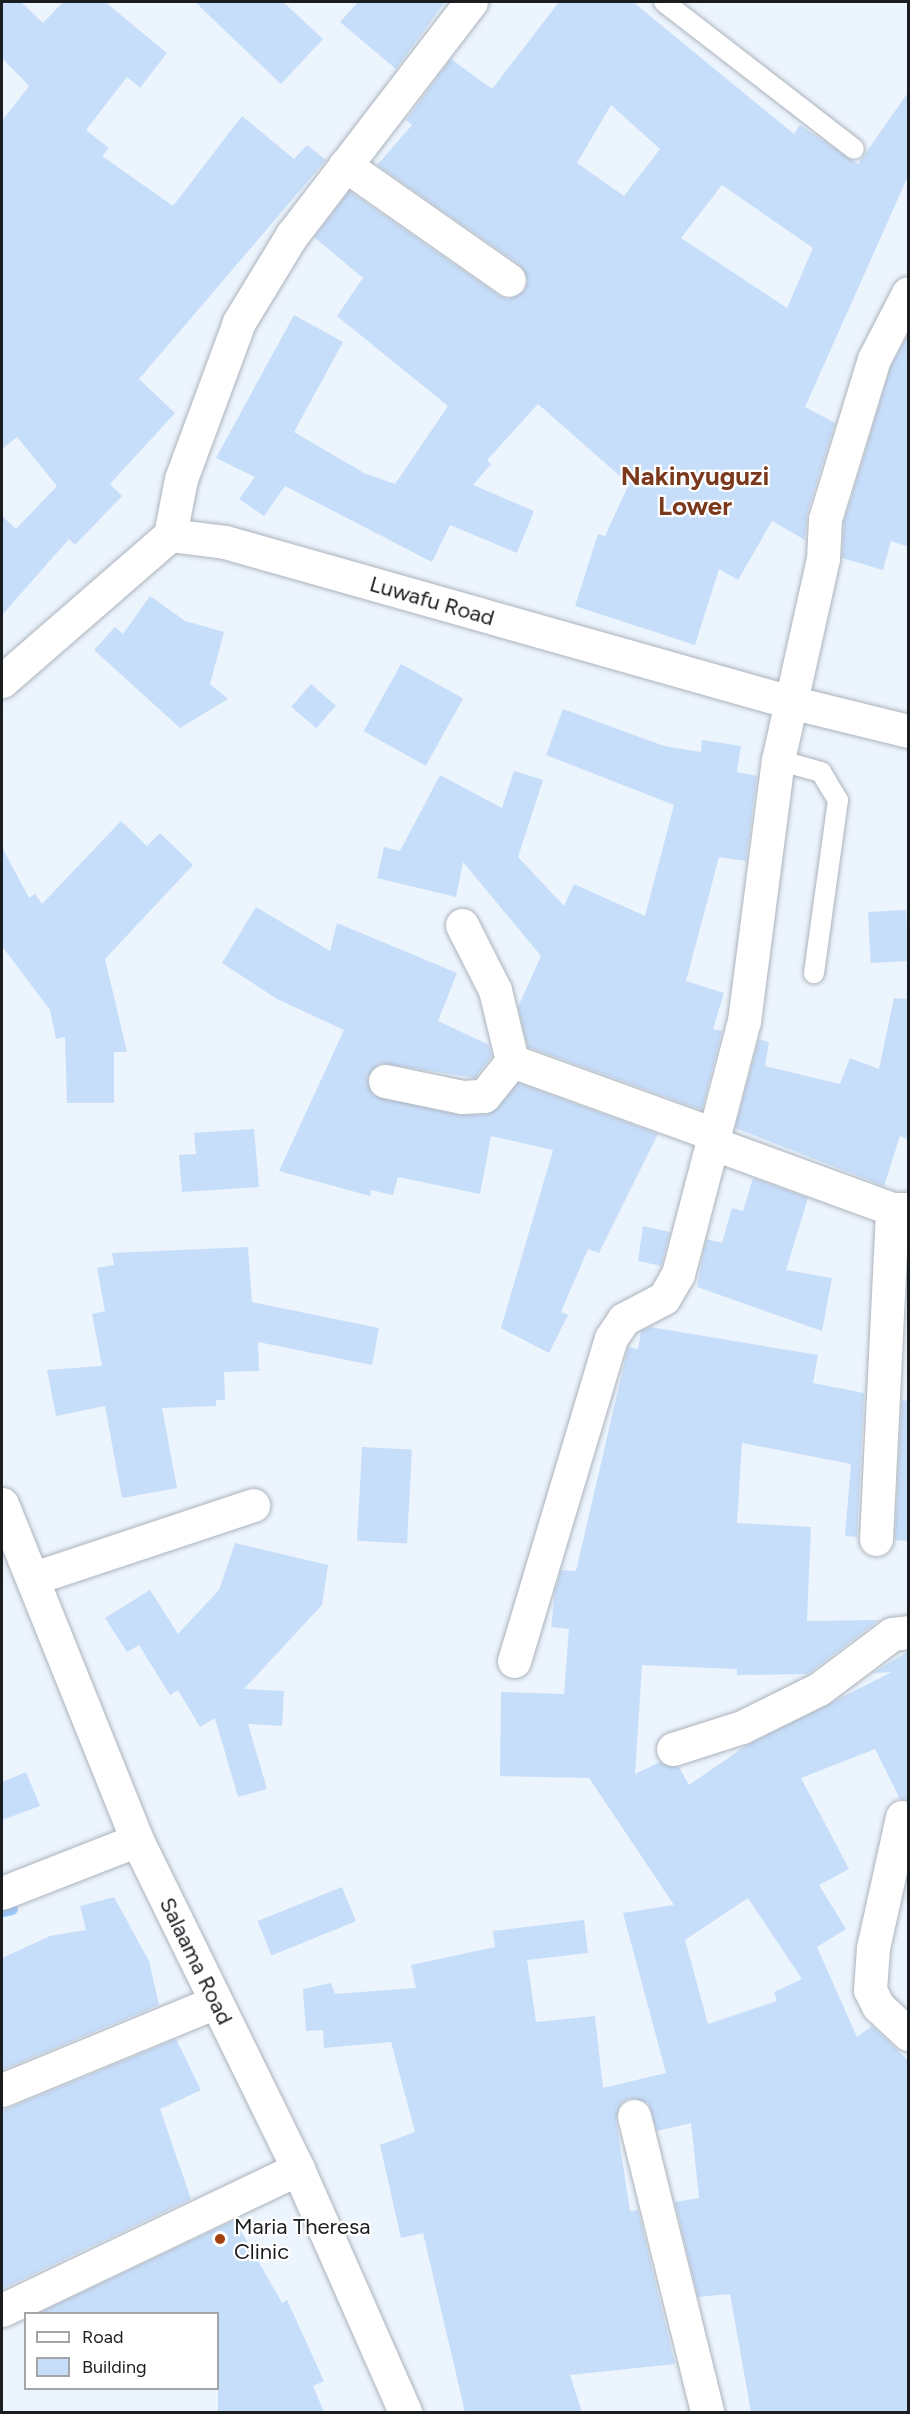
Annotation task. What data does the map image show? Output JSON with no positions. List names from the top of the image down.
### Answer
{
  "streets": {
    "street": ["Luwafu Road", "Salaama Road"]
  },
  "districts": ["Nakinyuguzi Lower"],
  "places": ["Maria Theresa Clinic"],
  "legend": ["Road", "Building"]
}
